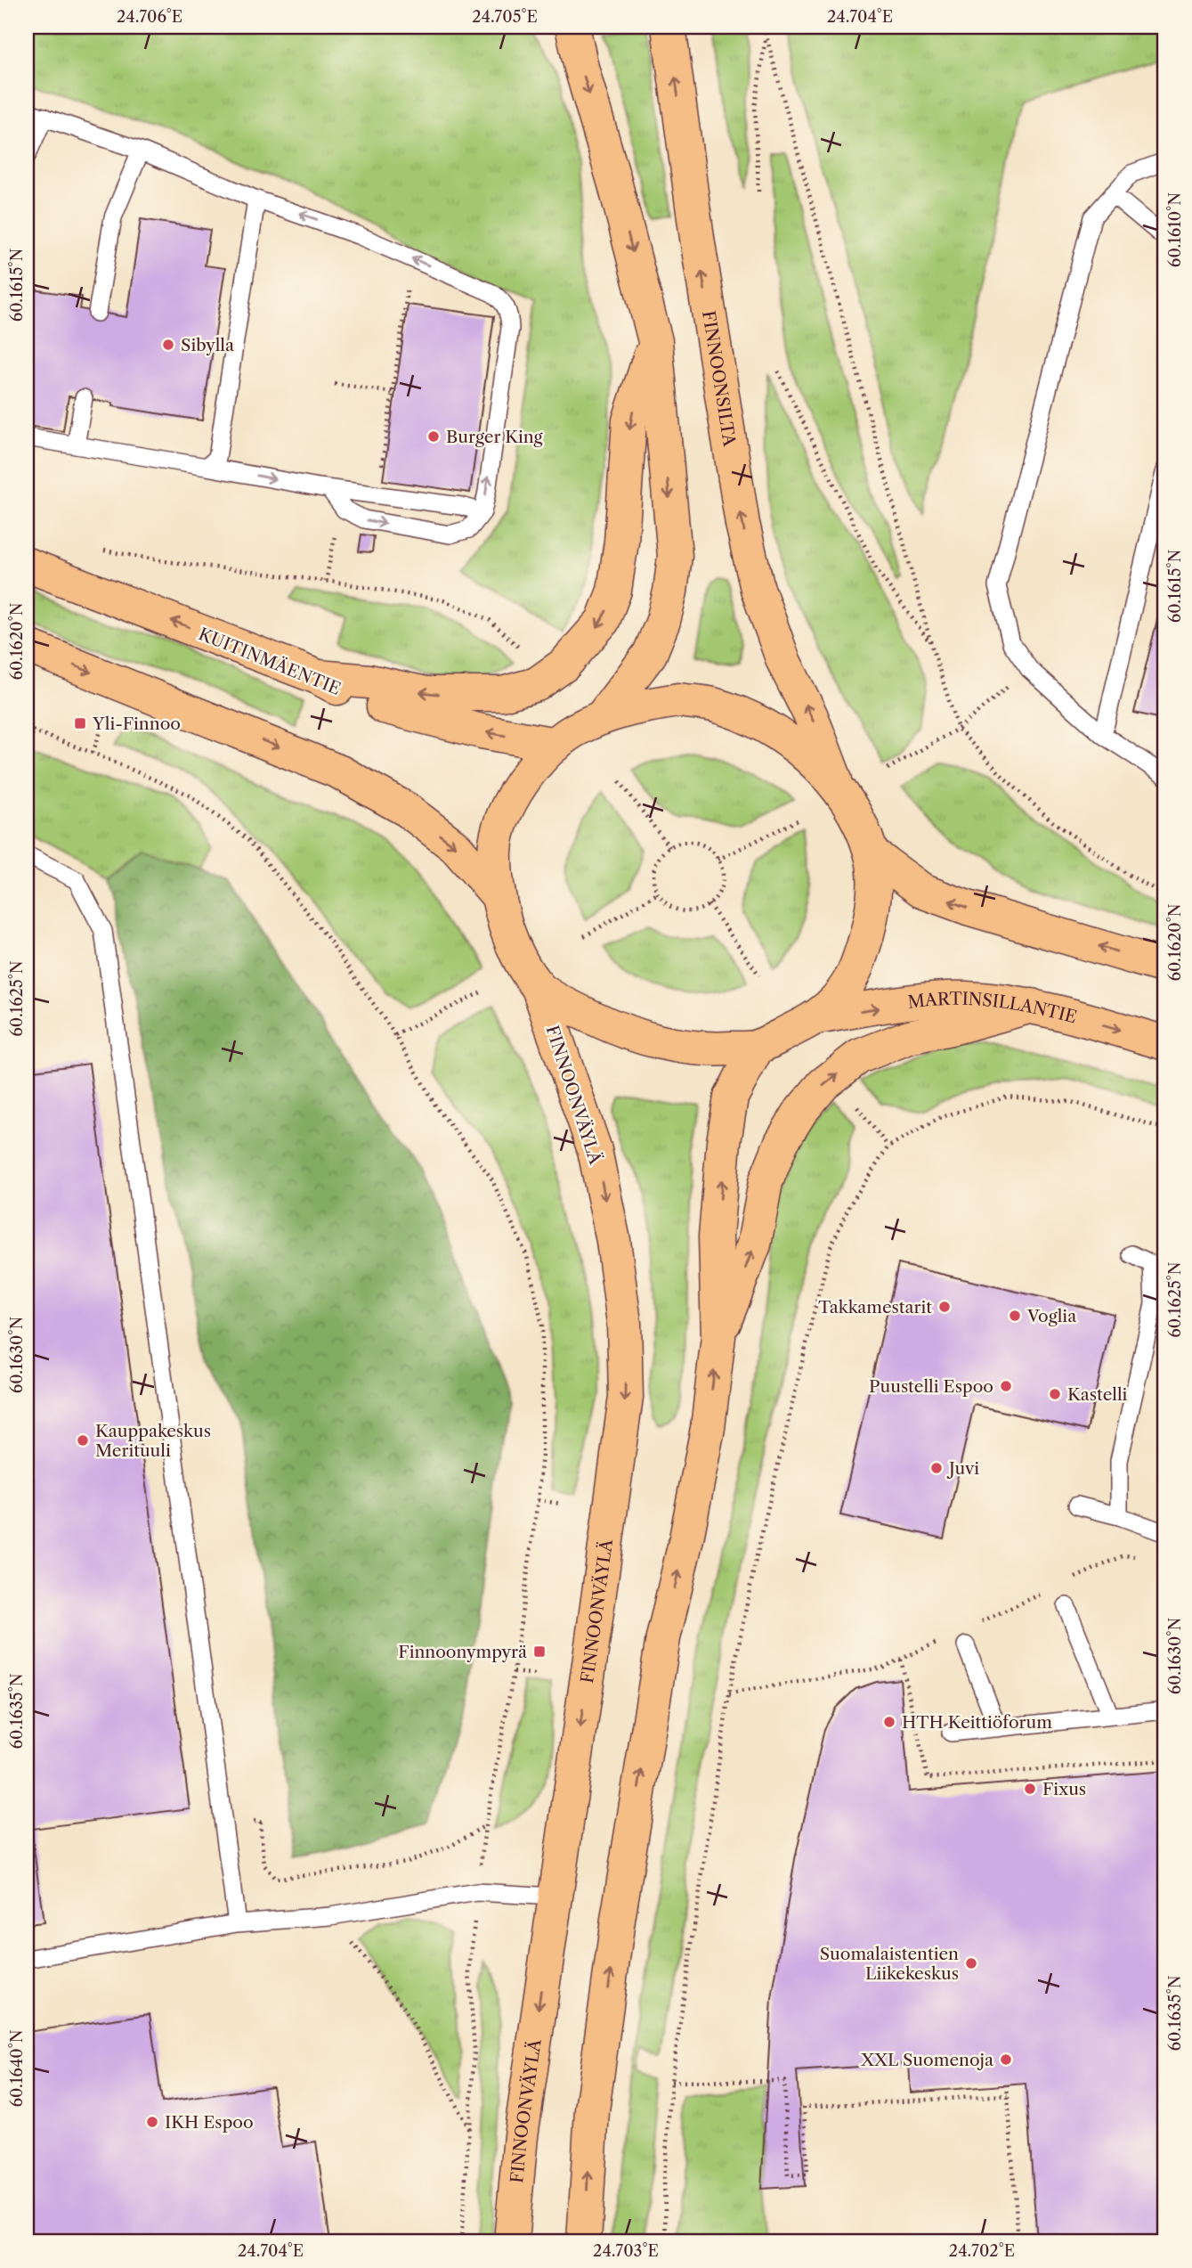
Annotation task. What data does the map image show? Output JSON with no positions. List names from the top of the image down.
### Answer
{
  "streets": {
    "main road": [
      "FINNOONSILTA",
      "KUITINMÄENTIE",
      "MARTINSILLANTIE",
      "FINNOONVÄYLÄ"
    ]
  },
  "places": {
    "other": [
      "Sibylla",
      "Burger King",
      "Takkamestarit",
      "Voglia",
      "Puustelli Espoo",
      "Kastelli",
      "Kauppakeskus Merituuli",
      "Juvi",
      "HTH Keittiöforum",
      "Fixus",
      "Suomalaistentien Liikekeskus",
      "XXL Suomenoja",
      "IKH Espoo"
    ],
    "transit": ["Yli-Finnoo", "Finnoonympyrä"]
  },
  "coordinates": [
    "24.706°E",
    "24.705°E",
    "24.704°E",
    "60.1610°N",
    "60.1615°N",
    "60.1620°N",
    "60.1625°N",
    "60.1630°N",
    "60.1635°N",
    "60.1640°N",
    "24.703°E",
    "24.702°E"
  ]
}
